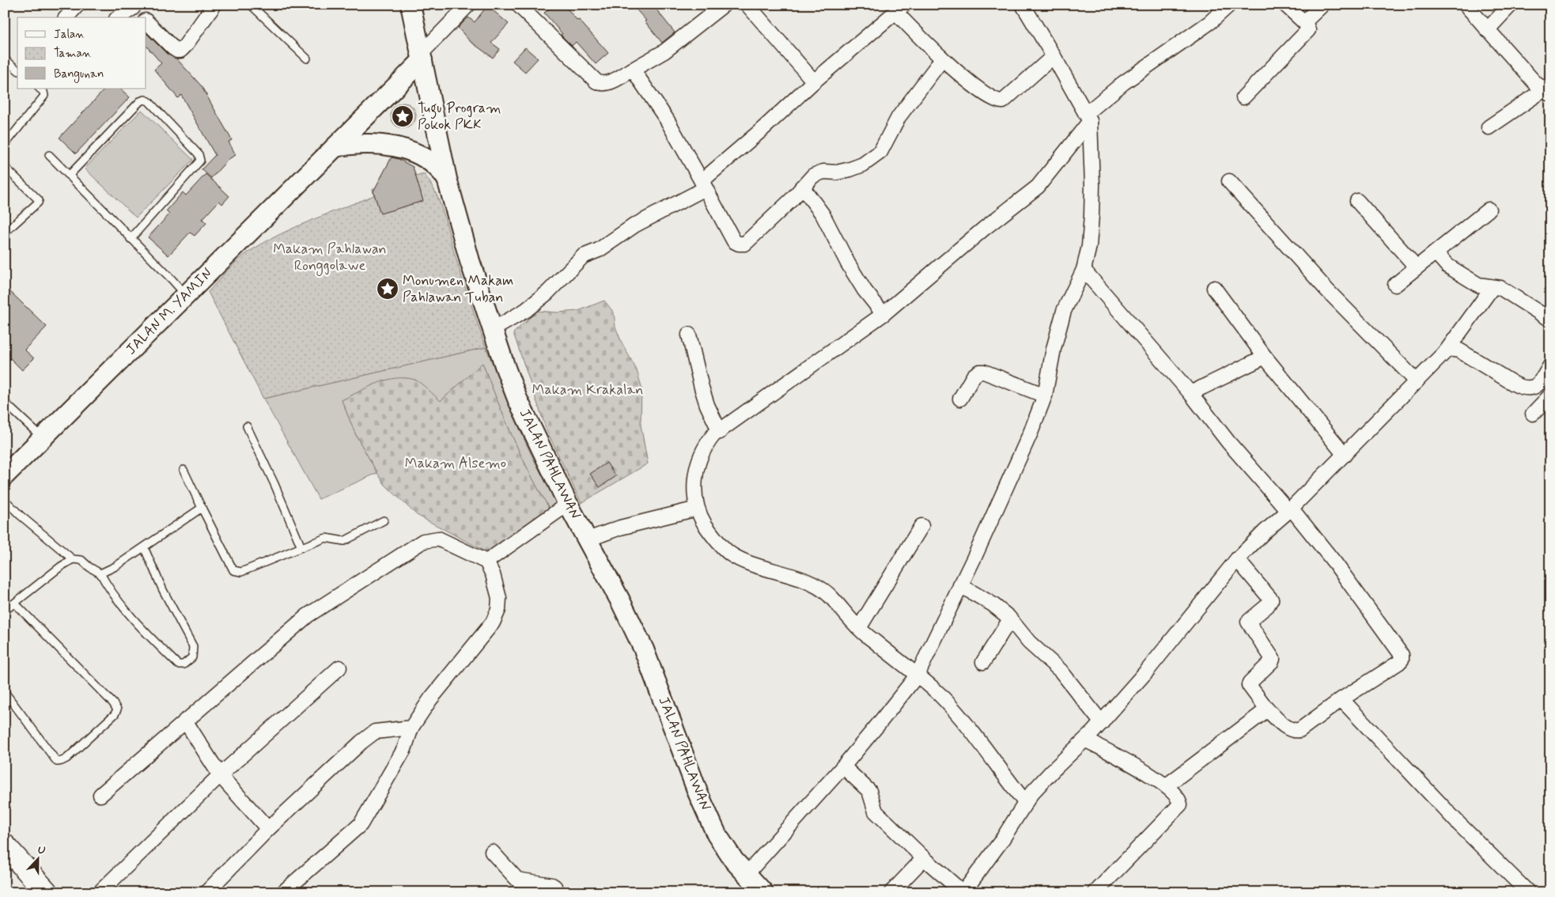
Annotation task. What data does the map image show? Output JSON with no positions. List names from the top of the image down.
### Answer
{
  "streets": {
    "main road": ["JALAN M. YAMIN", "JALAN PAHLAWAN"]
  },
  "crossings": [
    ["JALAN M. YAMIN", "JALAN PAHLAWAN"]
  ],
  "parks": ["Makam Pahlawan Ronggolawe", "Makam Krakalan", "Makam Alsemo"],
  "places": {
    "place": ["Tugu Program Pokok PKK", "Monumen Makam Pahlawan Tuban"]
  },
  "legend": ["Jalan", "Taman", "Bangunan"],
  "north": "top"
}
